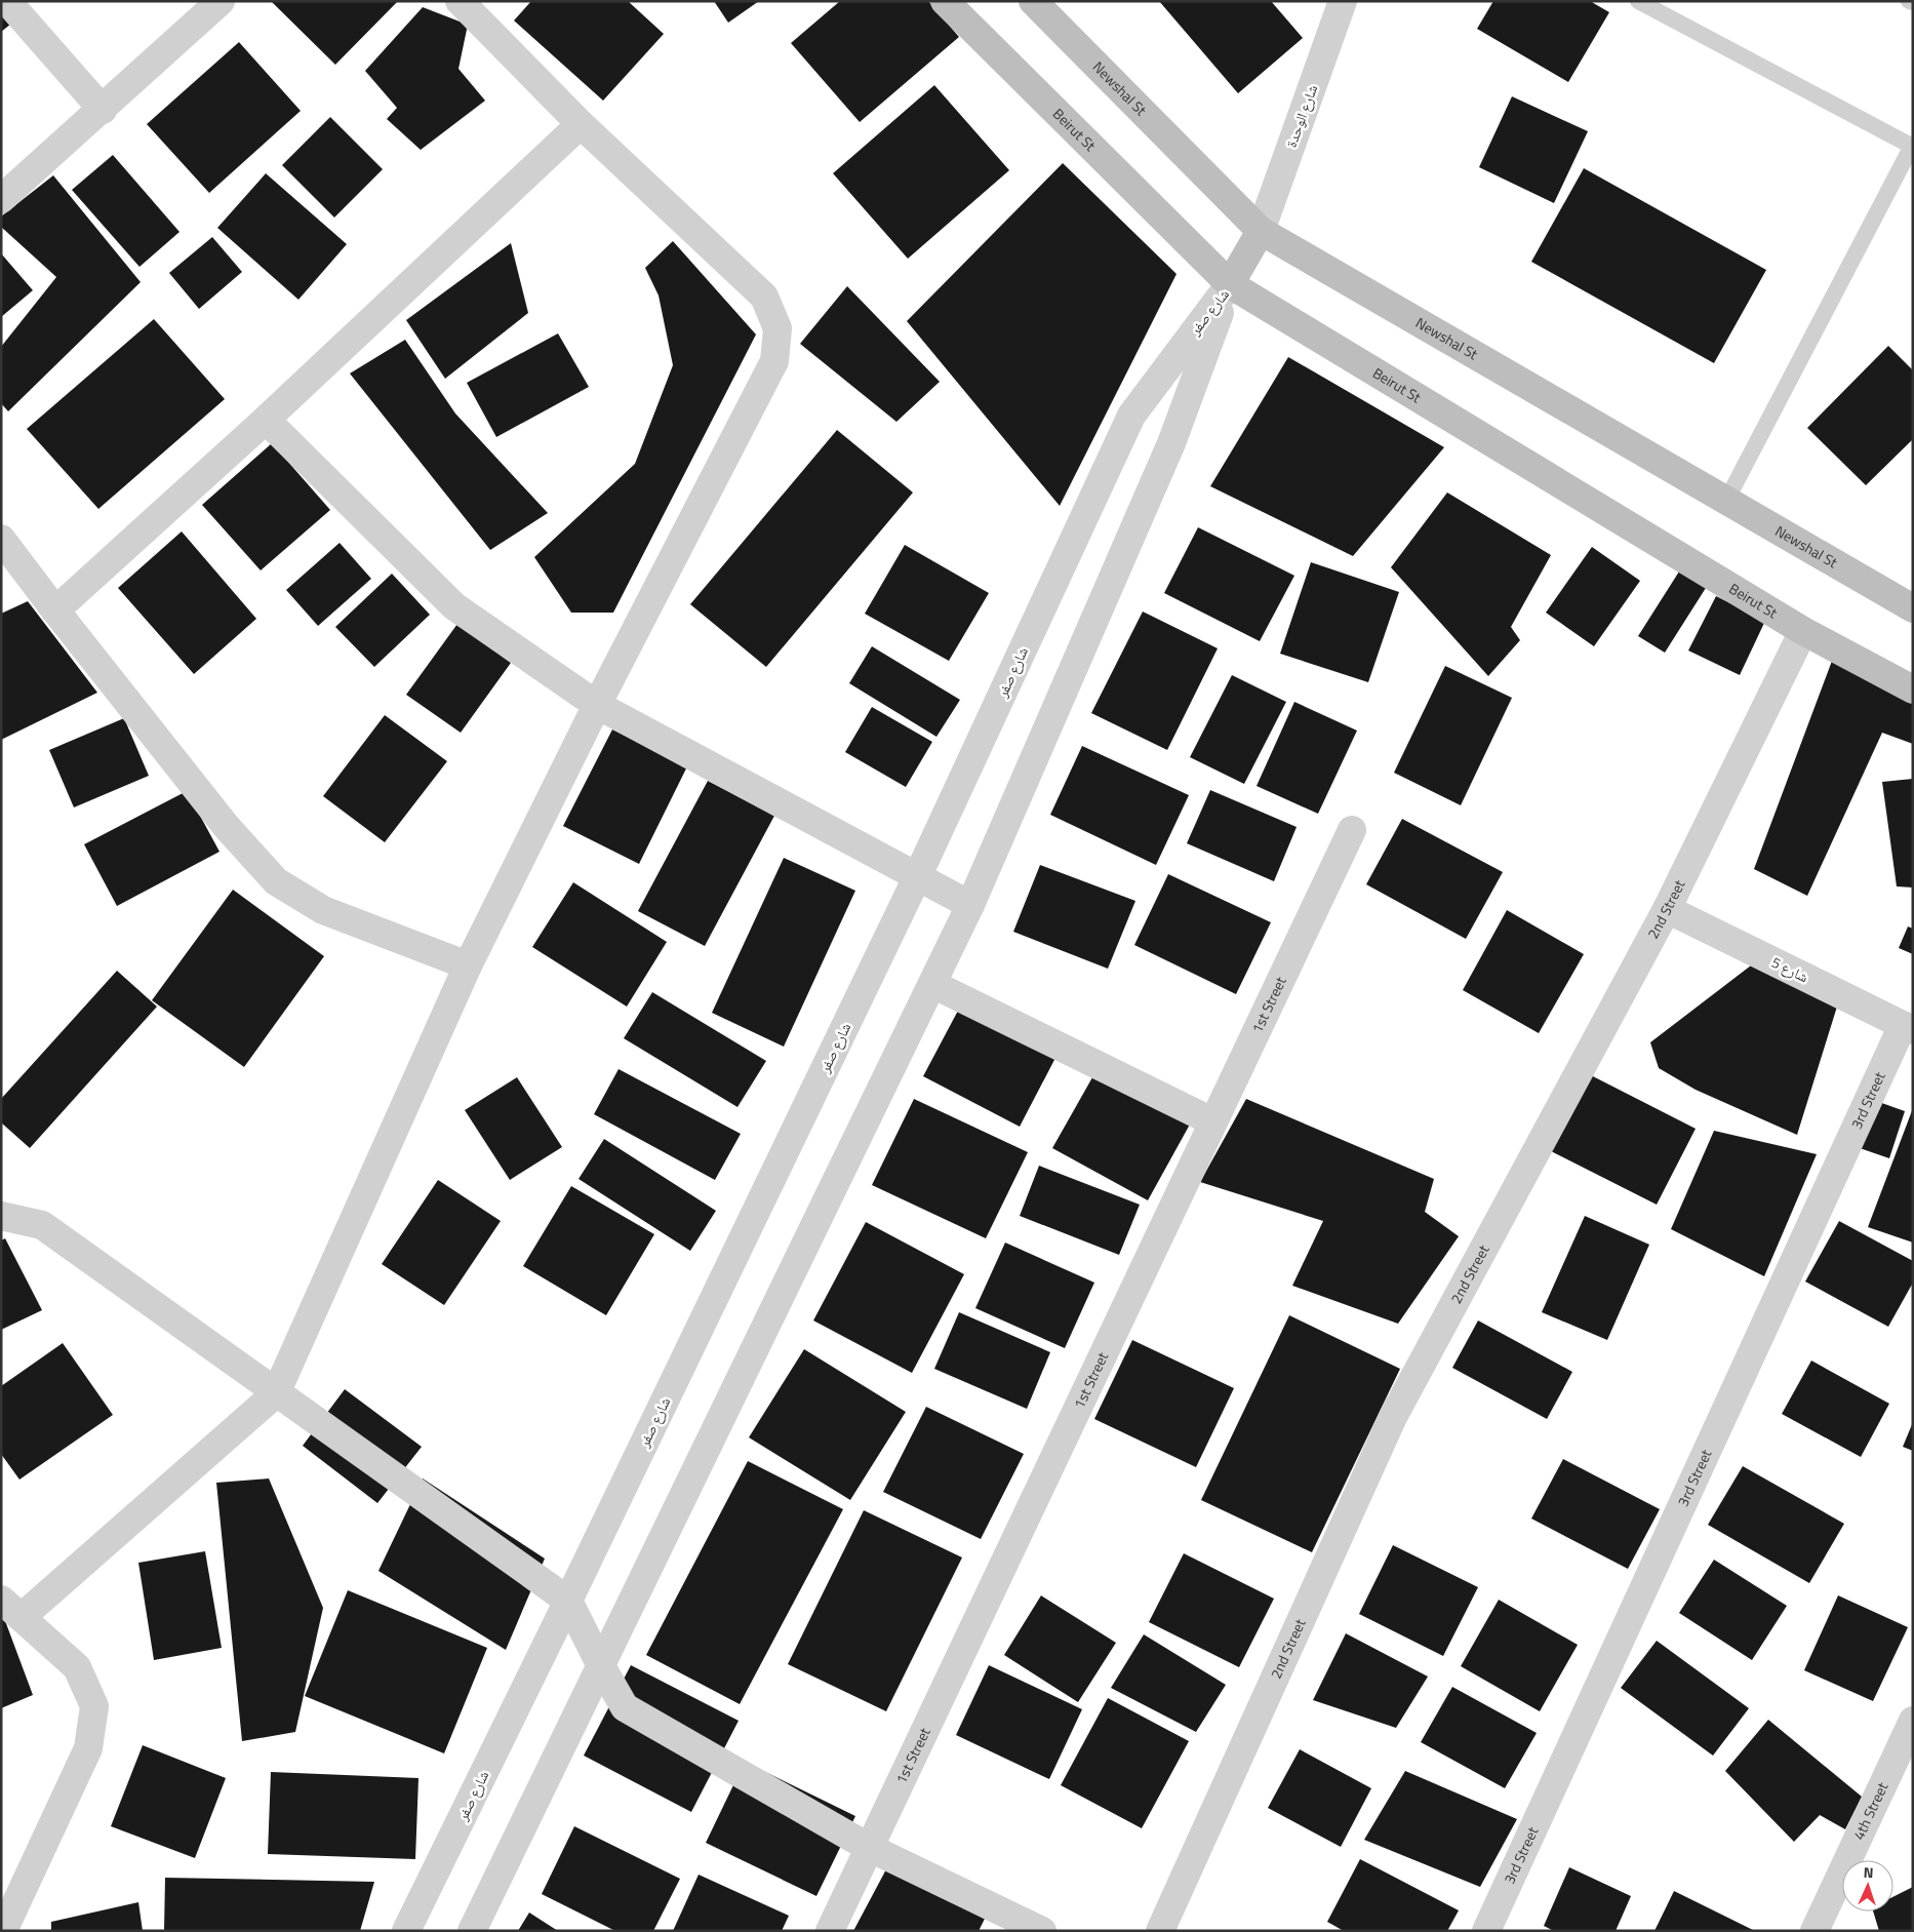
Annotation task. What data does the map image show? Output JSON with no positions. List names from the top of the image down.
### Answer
{
  "streets": {
    "main road": ["Newshal St", "Beirut St"],
    "street": [
      "شارع الوحدة",
      "شارع صفر",
      "2nd Street",
      "شارع 5",
      "1st Street",
      "3rd Street",
      "4th Street"
    ]
  },
  "crossings": [
    ["Newshal St", "شارع الوحدة"],
    ["Beirut St", "شارع صفر"],
    ["Beirut St", "2nd Street"],
    ["2nd Street", "شارع 5"],
    ["شارع 5", "3rd Street"]
  ],
  "north": "top"
}
